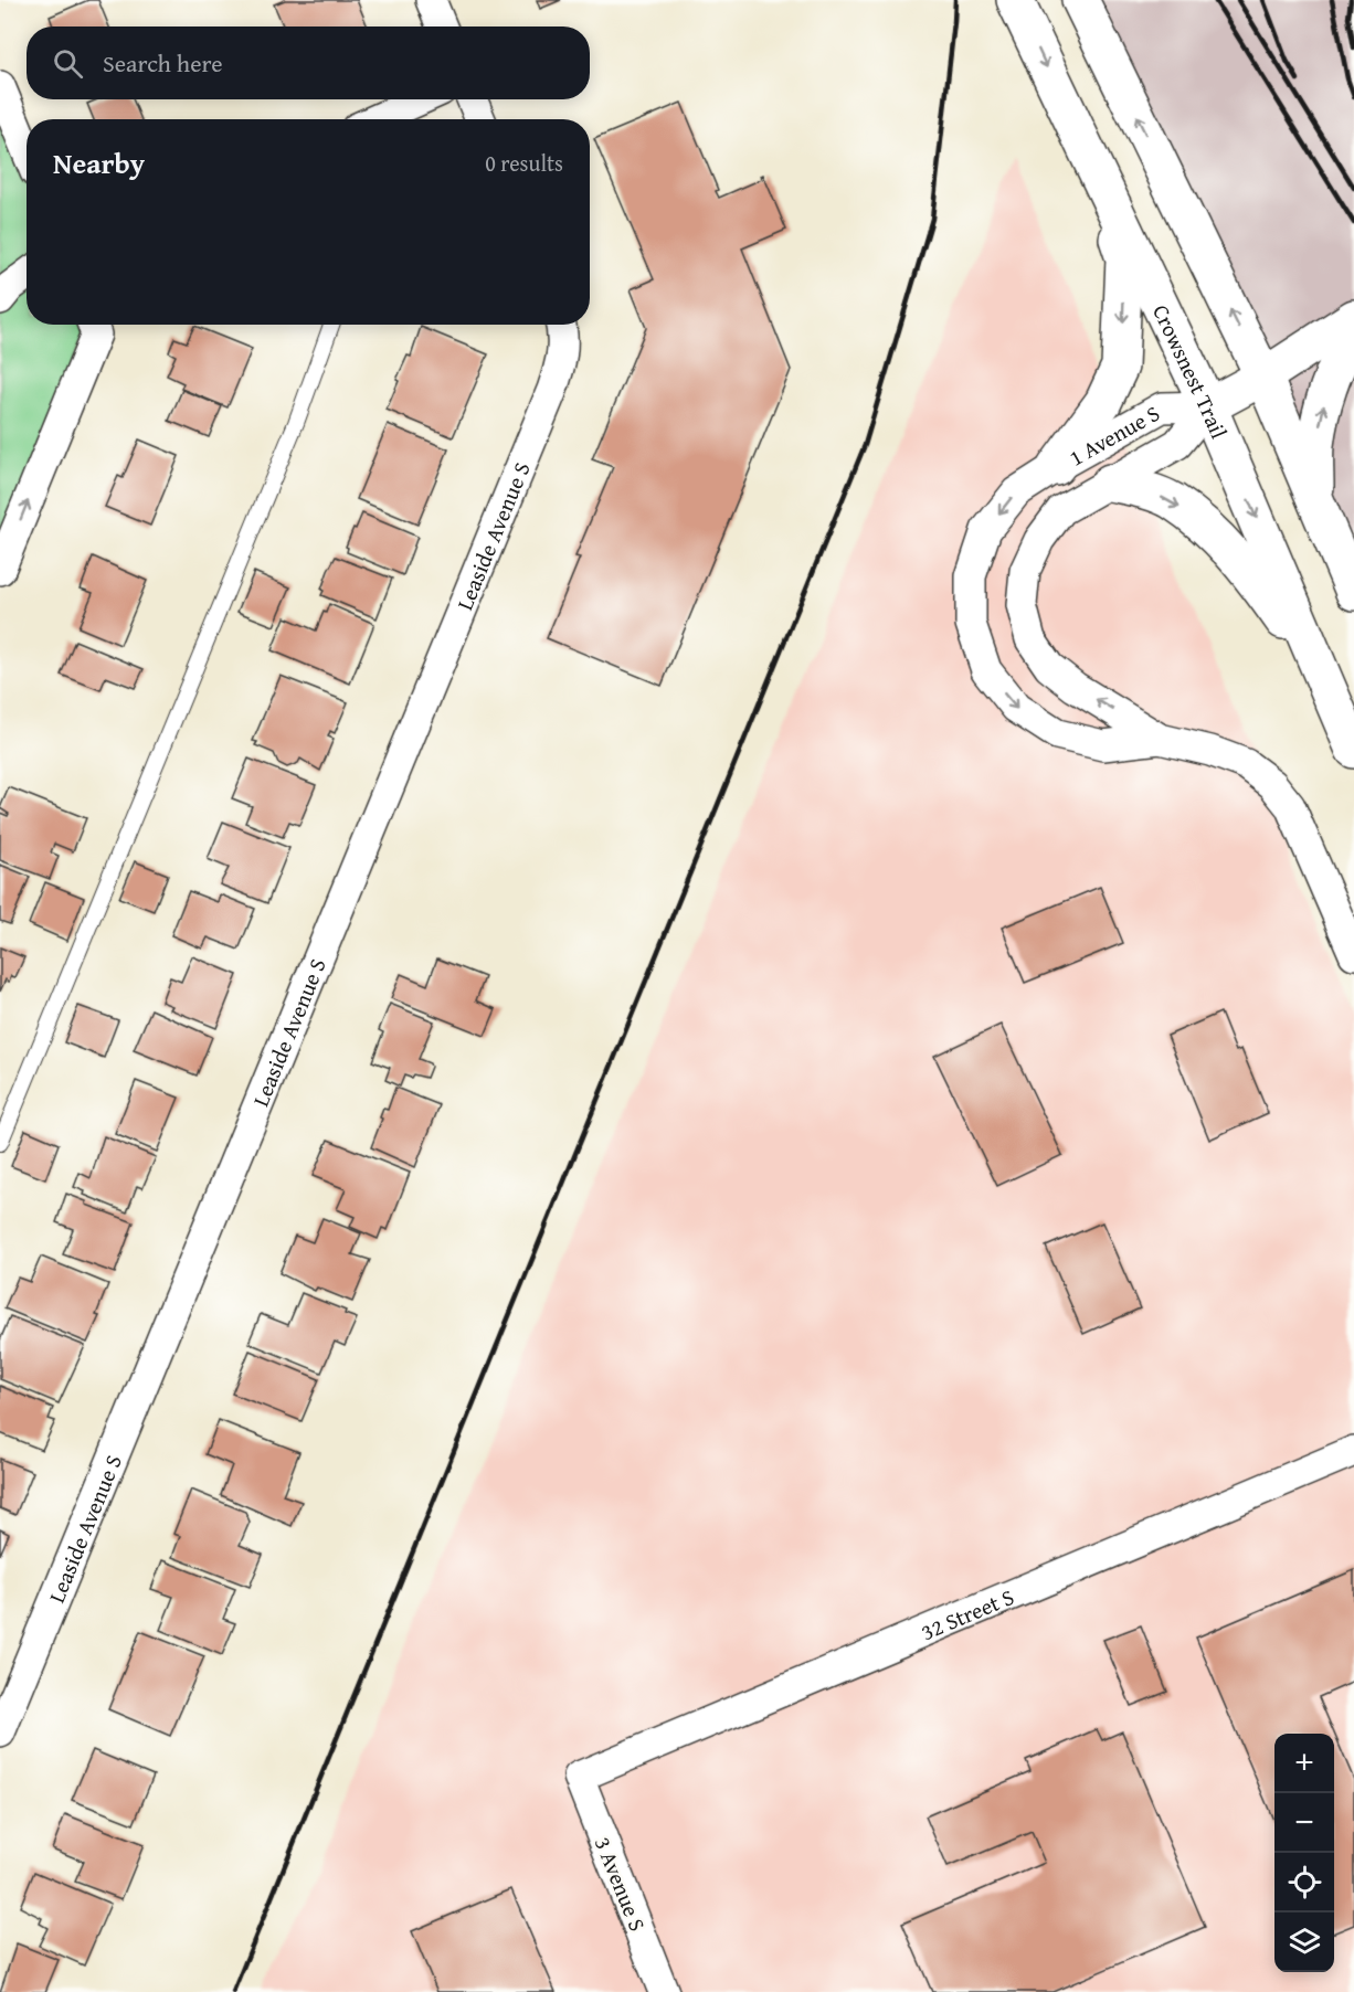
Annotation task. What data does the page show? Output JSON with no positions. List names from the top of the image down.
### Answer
{
  "streets": {
    "main road": ["Crowsnest Trail"],
    "street": [
      "1 Avenue S",
      "Leaside Avenue S",
      "32 Street S",
      "3 Avenue S"
    ]
  },
  "crossings": [
    ["Crowsnest Trail", "1 Avenue S"],
    ["32 Street S", "3 Avenue S"]
  ],
  "page": {
    "search": "Search here",
    "heading": ["Nearby", "0 results"],
    "map_buttons": ["+", "−"]
  }
}
